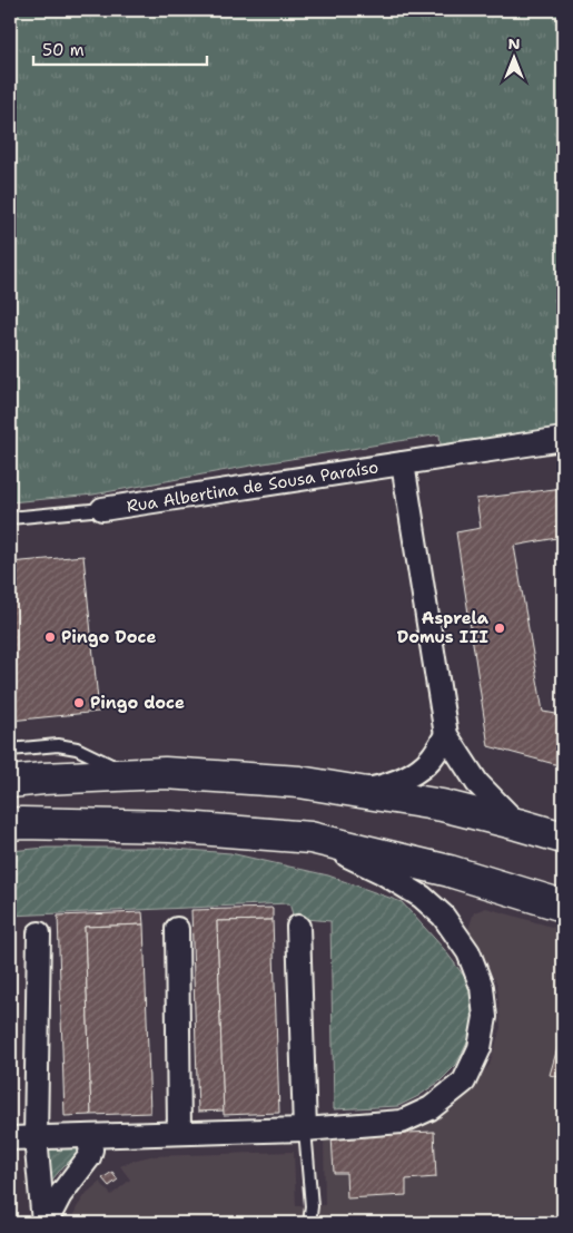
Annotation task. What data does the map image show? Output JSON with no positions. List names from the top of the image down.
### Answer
{
  "streets": {
    "street": ["Rua Albertina de Sousa Paraíso"]
  },
  "places": ["Asprela Domus III", "Pingo Doce", "Pingo doce"],
  "scale_bar": "50 m",
  "north": "top"
}
